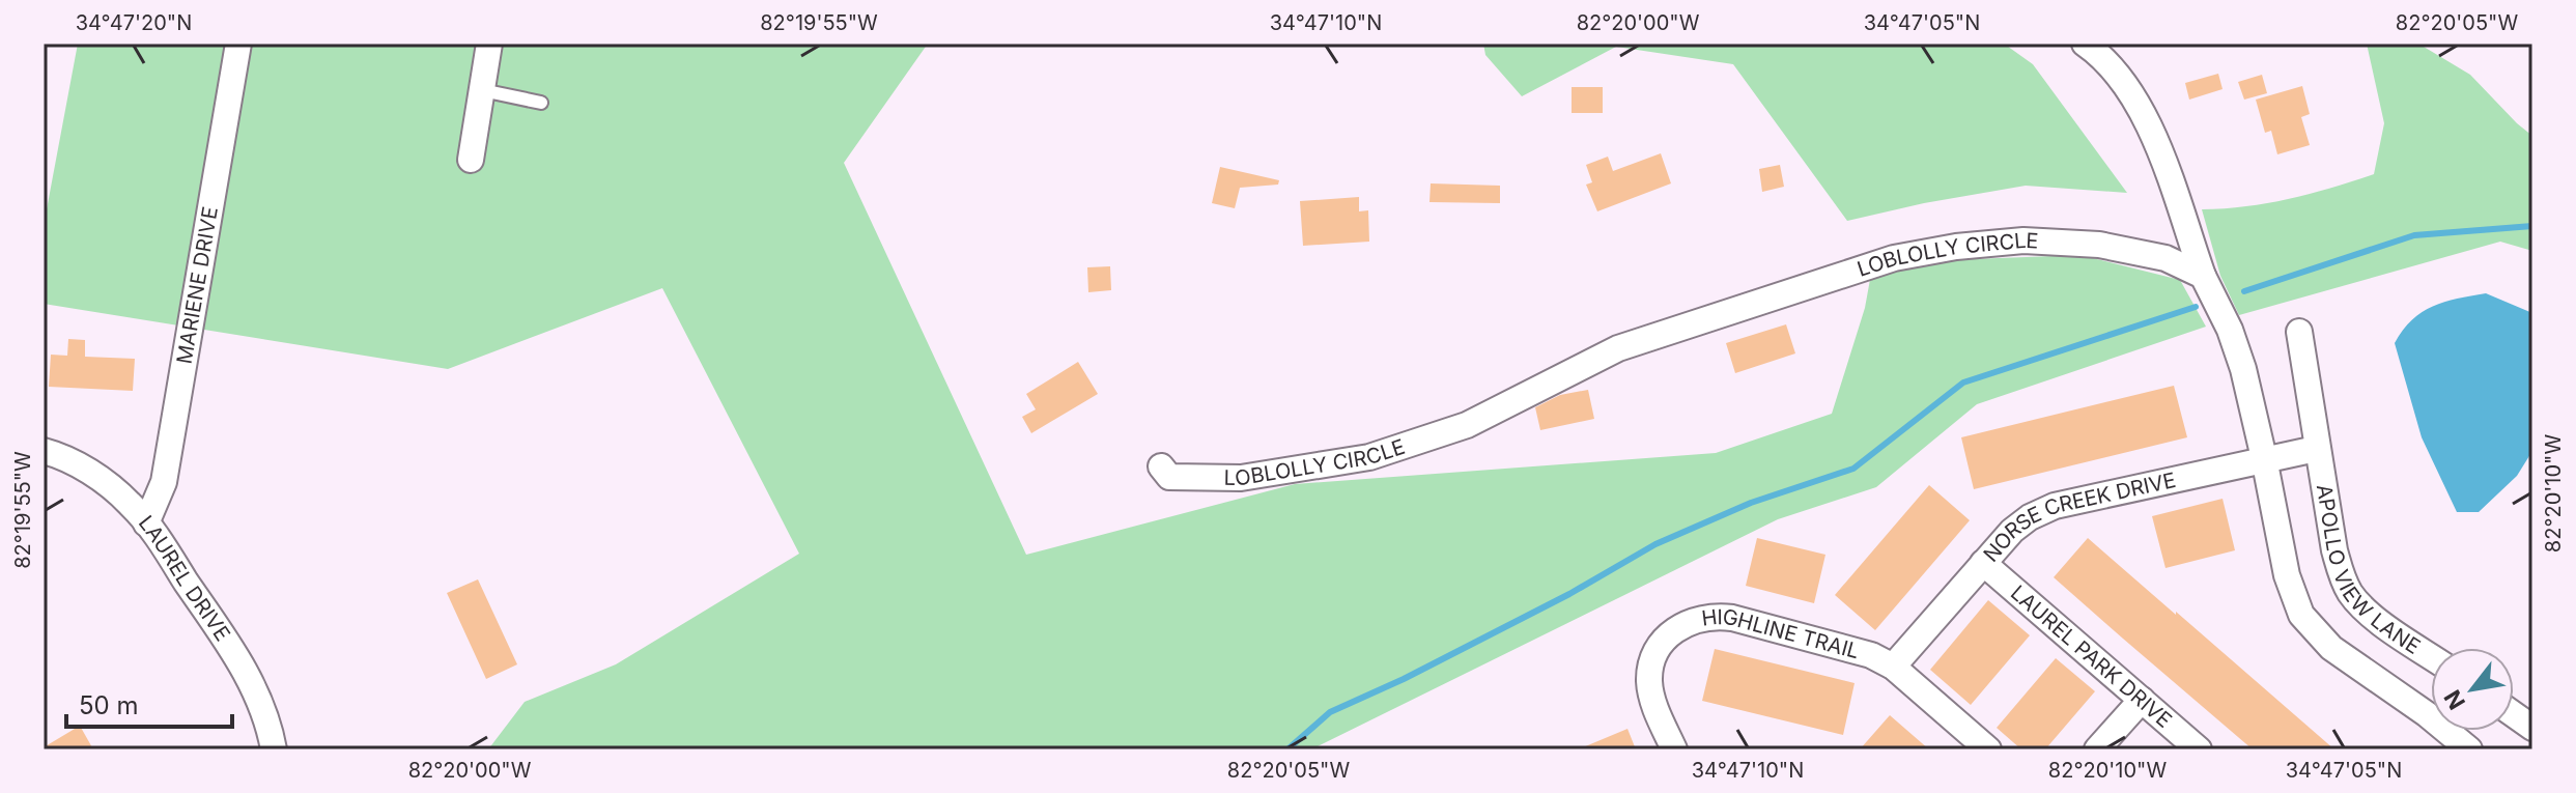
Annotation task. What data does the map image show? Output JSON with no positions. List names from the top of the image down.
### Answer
{
  "streets": {
    "street": [
      "LOBLOLLY CIRCLE",
      "MARIENE DRIVE",
      "NORSE CREEK DRIVE",
      "APOLLO VIEW LANE",
      "LAUREL DRIVE",
      "HIGHLINE TRAIL",
      "LAUREL PARK DRIVE"
    ]
  },
  "crossings": [
    ["MARIENE DRIVE", "LAUREL DRIVE"],
    ["NORSE CREEK DRIVE", "APOLLO VIEW LANE"],
    ["NORSE CREEK DRIVE", "HIGHLINE TRAIL"],
    ["NORSE CREEK DRIVE", "LAUREL PARK DRIVE"]
  ],
  "scale_bar": "50 m",
  "north": "bottom left",
  "coordinates": [
    "34°47'20\"N",
    "82°19'55\"W",
    "34°47'10\"N",
    "82°20'00\"W",
    "34°47'05\"N",
    "82°20'05\"W",
    "82°20'10\"W"
  ]
}
